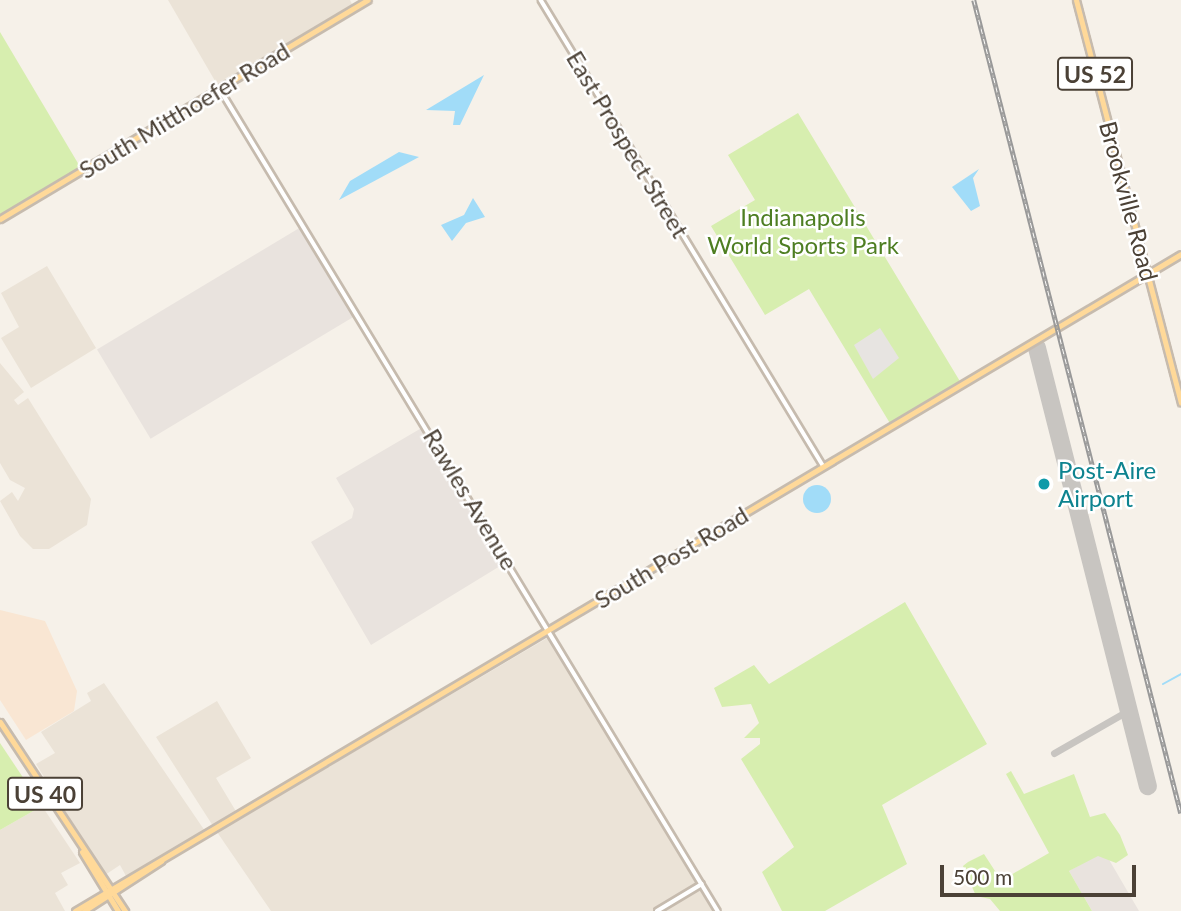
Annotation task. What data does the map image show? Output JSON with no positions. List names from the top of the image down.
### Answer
{
  "streets": {
    "main road": [
      "US 52",
      "South Mitthoefer Road",
      "Brookville Road",
      "South Post Road",
      "US 40"
    ],
    "street": ["East Prospect Street", "Rawles Avenue"]
  },
  "crossings": [
    ["South Mitthoefer Road", "Rawles Avenue"],
    ["East Prospect Street", "South Post Road"],
    ["Brookville Road", "South Post Road"],
    ["Rawles Avenue", "South Post Road"],
    ["South Post Road", "US 40"]
  ],
  "parks": ["Indianapolis World Sports Park"],
  "places": ["Post-Aire Airport"],
  "scale_bar": "500 m"
}
